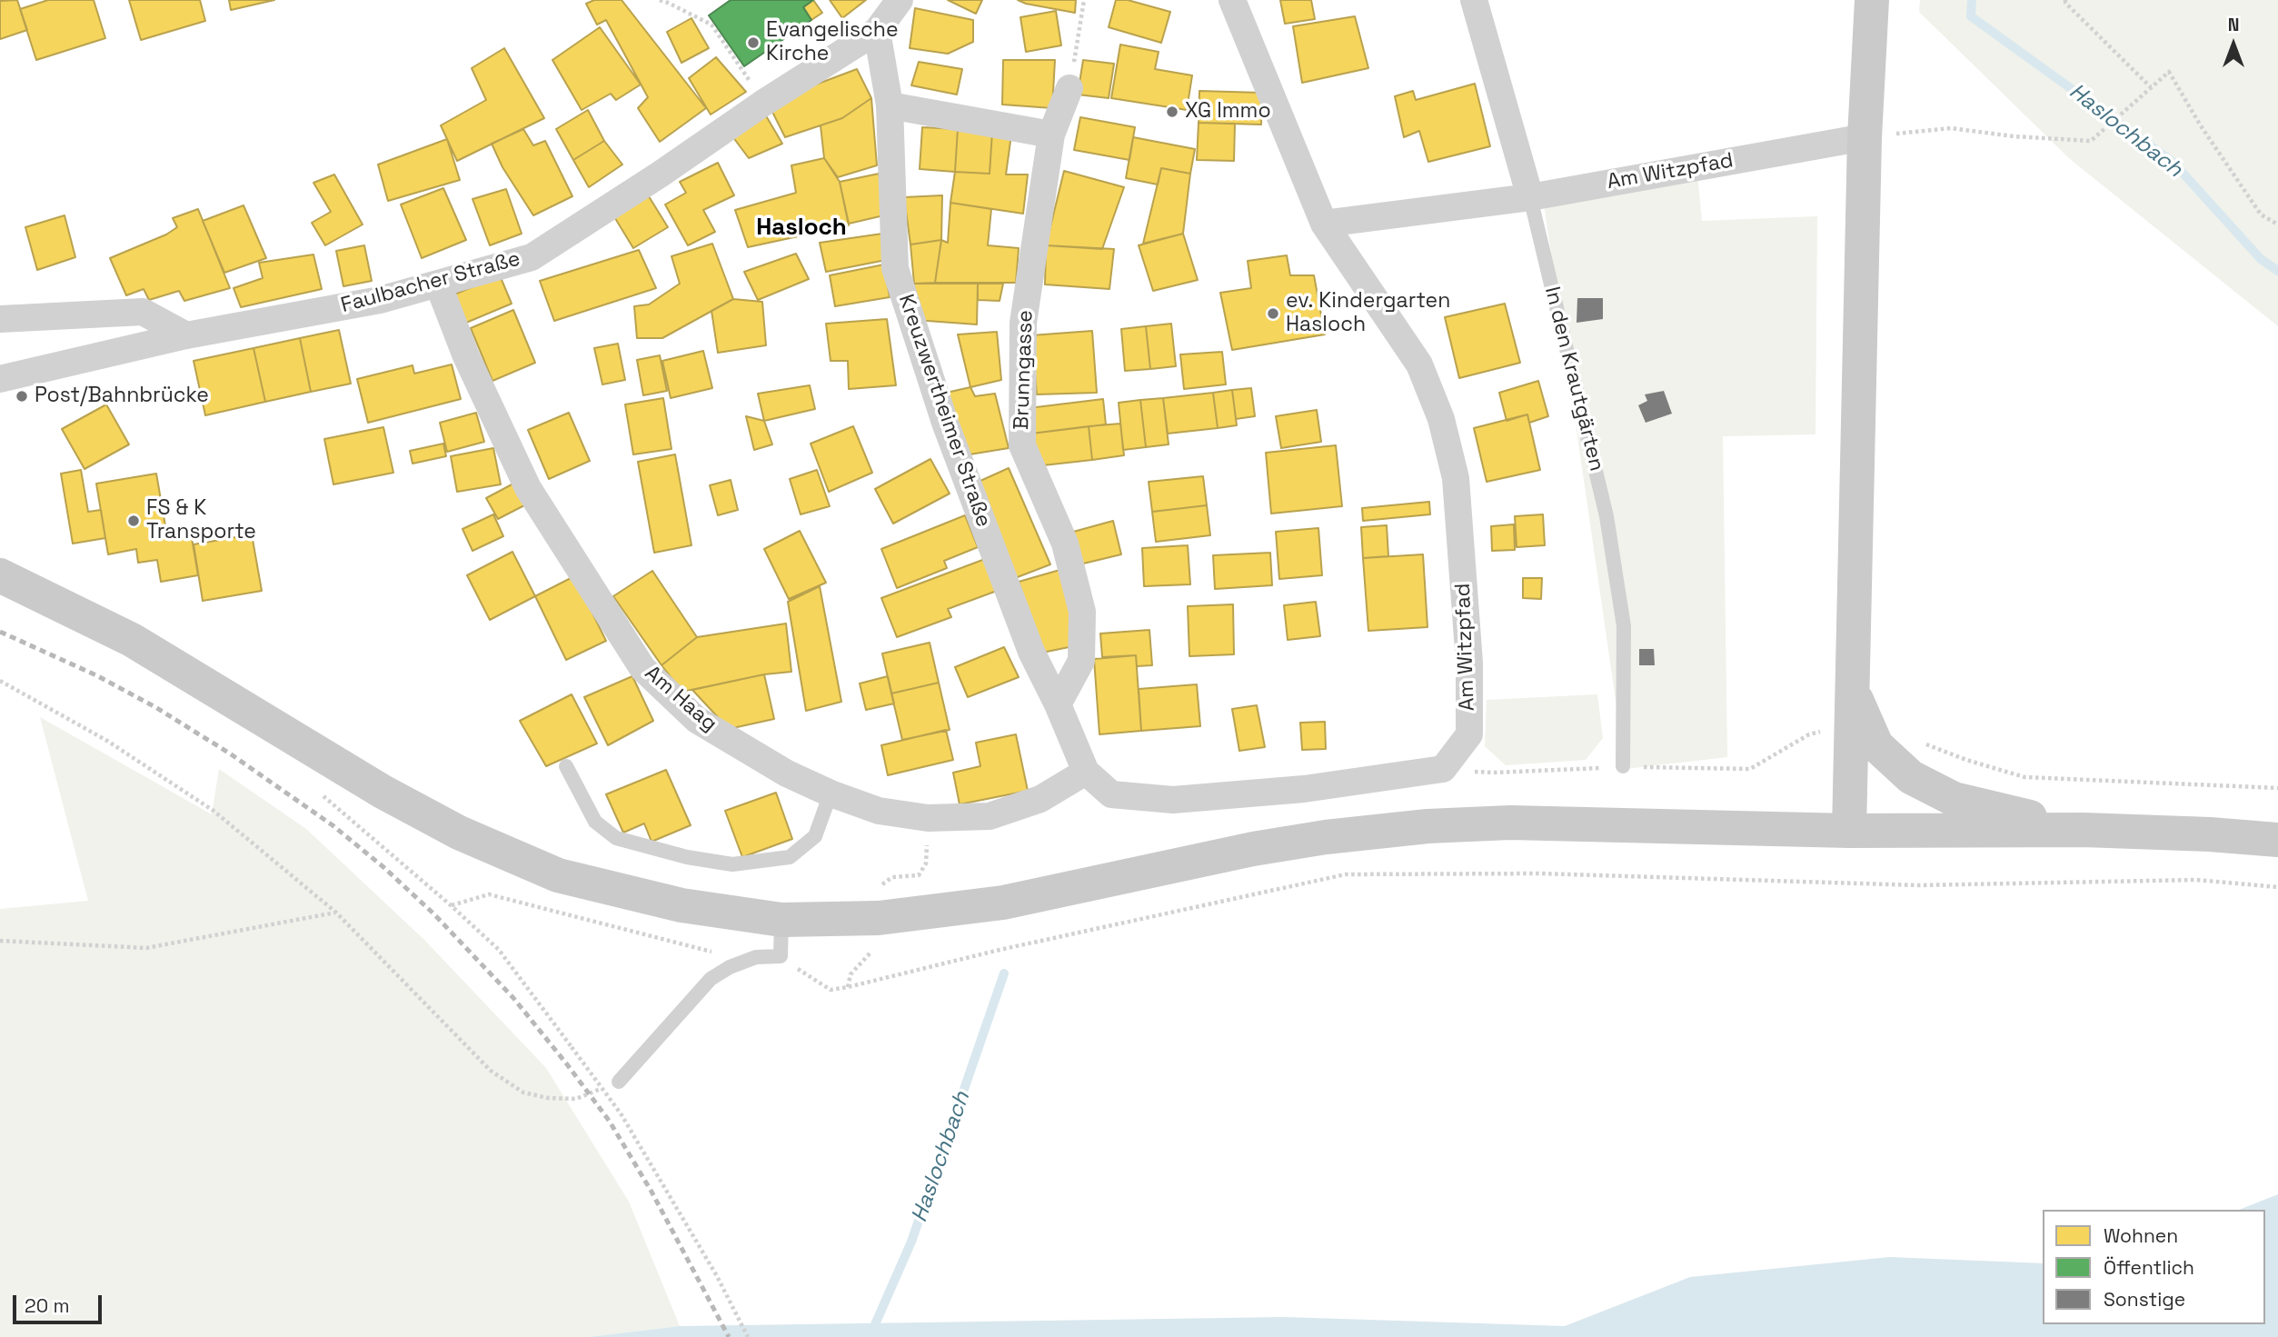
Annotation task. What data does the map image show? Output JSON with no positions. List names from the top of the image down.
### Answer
{
  "streets": {
    "street": [
      "Am Witzpfad",
      "Faulbacher Straße",
      "Brunngasse",
      "In den Krautgärten",
      "Kreuzwertheimer Straße",
      "Am Haag"
    ]
  },
  "crossings": [
    ["Am Witzpfad", "In den Krautgärten"],
    ["Am Witzpfad", "Kreuzwertheimer Straße"],
    ["Am Witzpfad", "Am Haag"],
    ["Faulbacher Straße", "Kreuzwertheimer Straße"],
    ["Faulbacher Straße", "Am Haag"],
    ["Brunngasse", "Kreuzwertheimer Straße"],
    ["Kreuzwertheimer Straße", "Am Haag"]
  ],
  "districts": ["Hasloch"],
  "water": ["Haslochbach"],
  "places": [
    "Evangelische Kirche",
    "XG Immo",
    "ev. Kindergarten Hasloch",
    "Post/Bahnbrücke",
    "FS & K Transporte"
  ],
  "legend": ["Wohnen", "Öffentlich", "Sonstige"],
  "scale_bar": "20 m",
  "north": "top"
}
